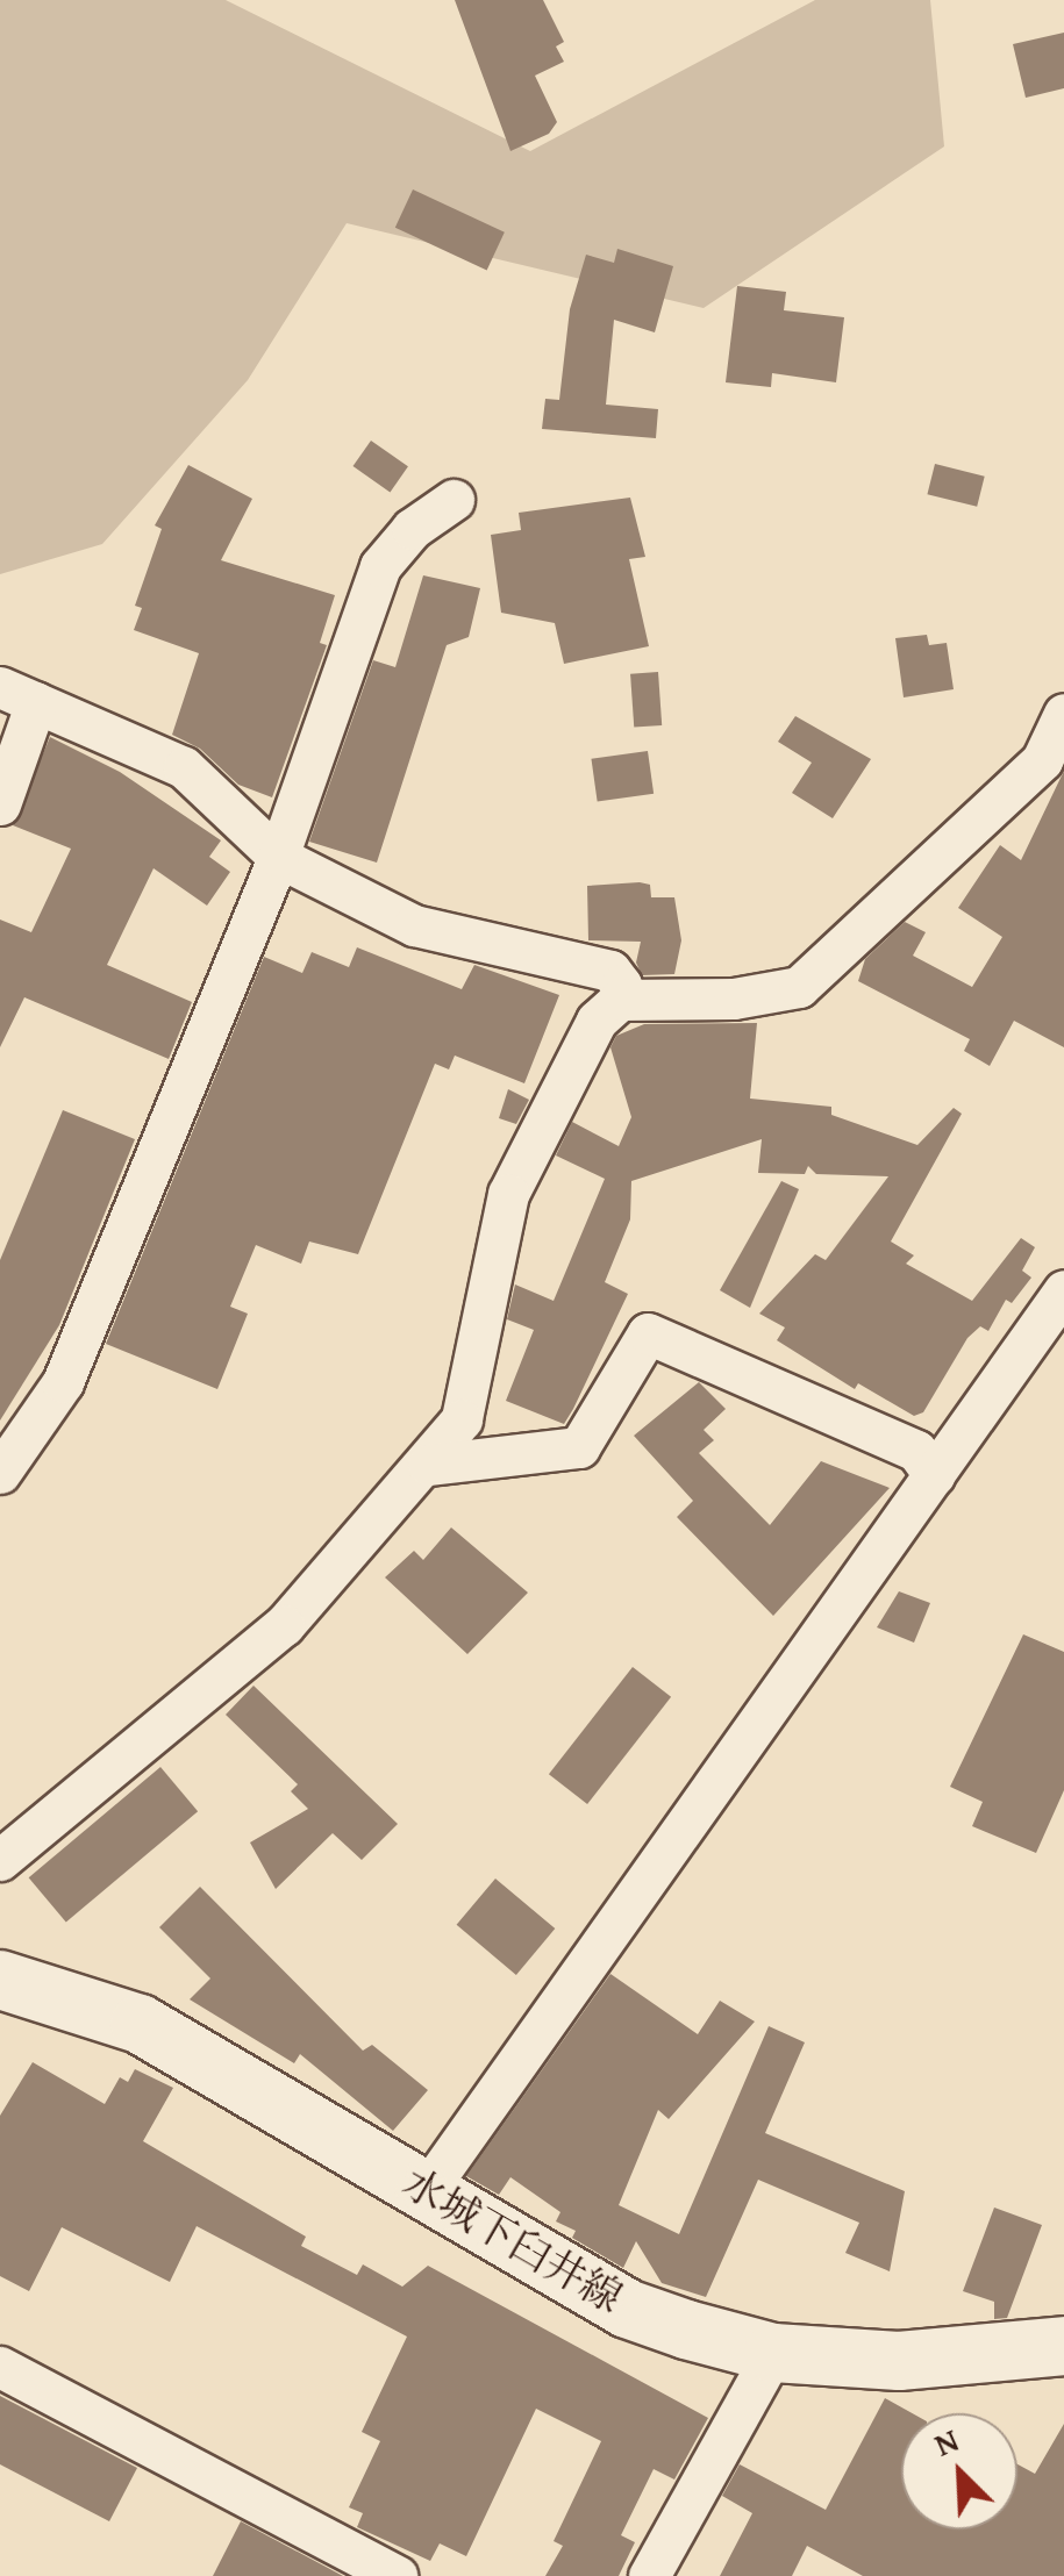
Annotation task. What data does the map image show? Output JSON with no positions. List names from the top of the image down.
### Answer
{
  "streets": {
    "main road": ["水城下臼井線"]
  },
  "north": "top left"
}
